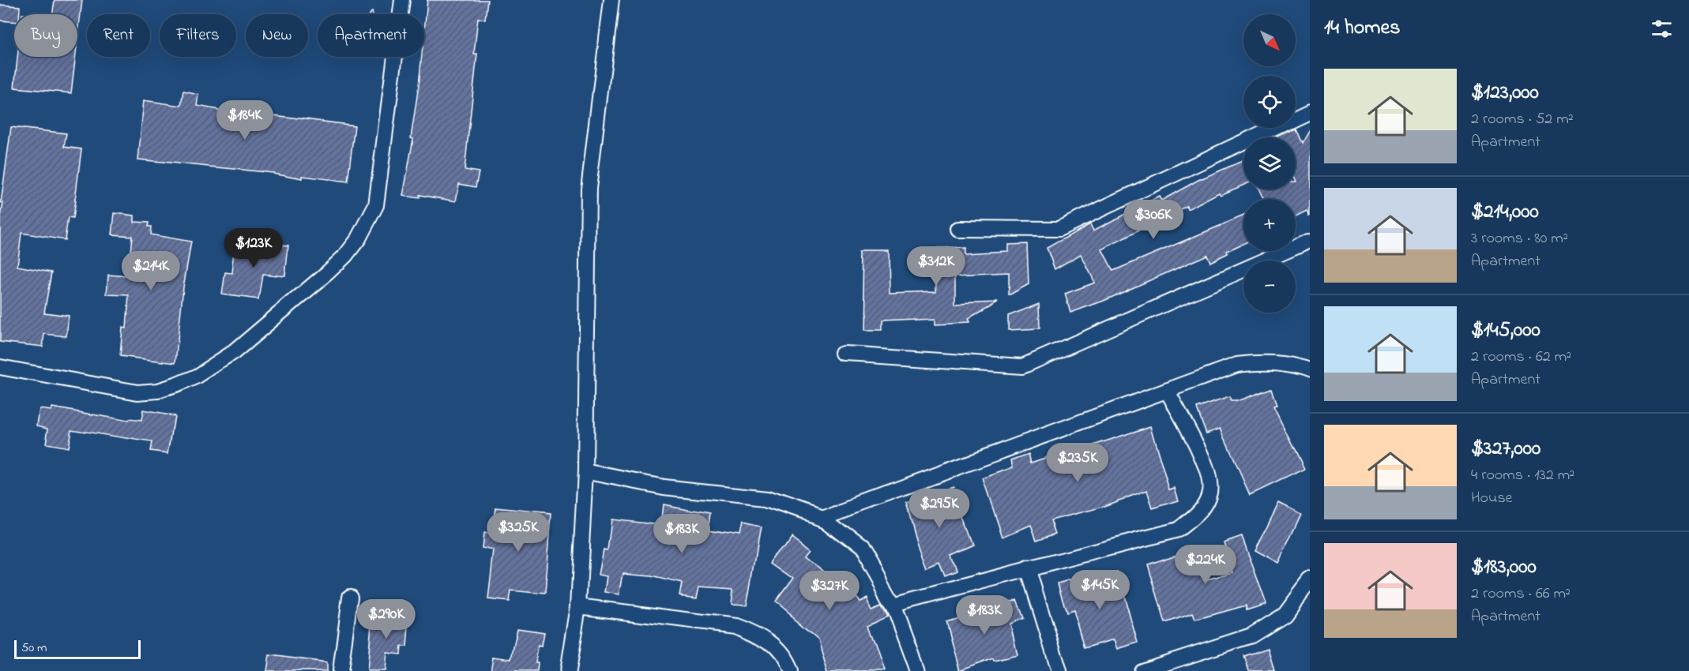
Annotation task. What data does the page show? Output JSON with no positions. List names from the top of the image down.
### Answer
{
  "scale_bar": "50 m",
  "north": "bottom right",
  "page": {
    "heading": "14 homes",
    "map_buttons": ["+", "−"],
    "chip": [
      "Buy",
      "Rent",
      "Filters",
      "New",
      "Apartment"
    ],
    "list": [
      {
        "name": "$123,000",
        "note": "2 rooms · 52 m² · Apartment"
      },
      {
        "name": "$214,000",
        "note": "3 rooms · 80 m² · Apartment"
      },
      {
        "name": "$145,000",
        "note": "2 rooms · 62 m² · Apartment"
      },
      {
        "name": "$327,000",
        "note": "4 rooms · 132 m² · House"
      },
      {
        "name": "$183,000",
        "note": "2 rooms · 66 m² · Apartment"
      }
    ],
    "price": [
      "$184K",
      "$306K",
      "$123K",
      "$312K",
      "$214K",
      "$235K",
      "$295K",
      "$325K",
      "$183K",
      "$224K",
      "$145K",
      "$327K",
      "$183K",
      "$290K"
    ],
    "scale": "50 m"
  }
}
